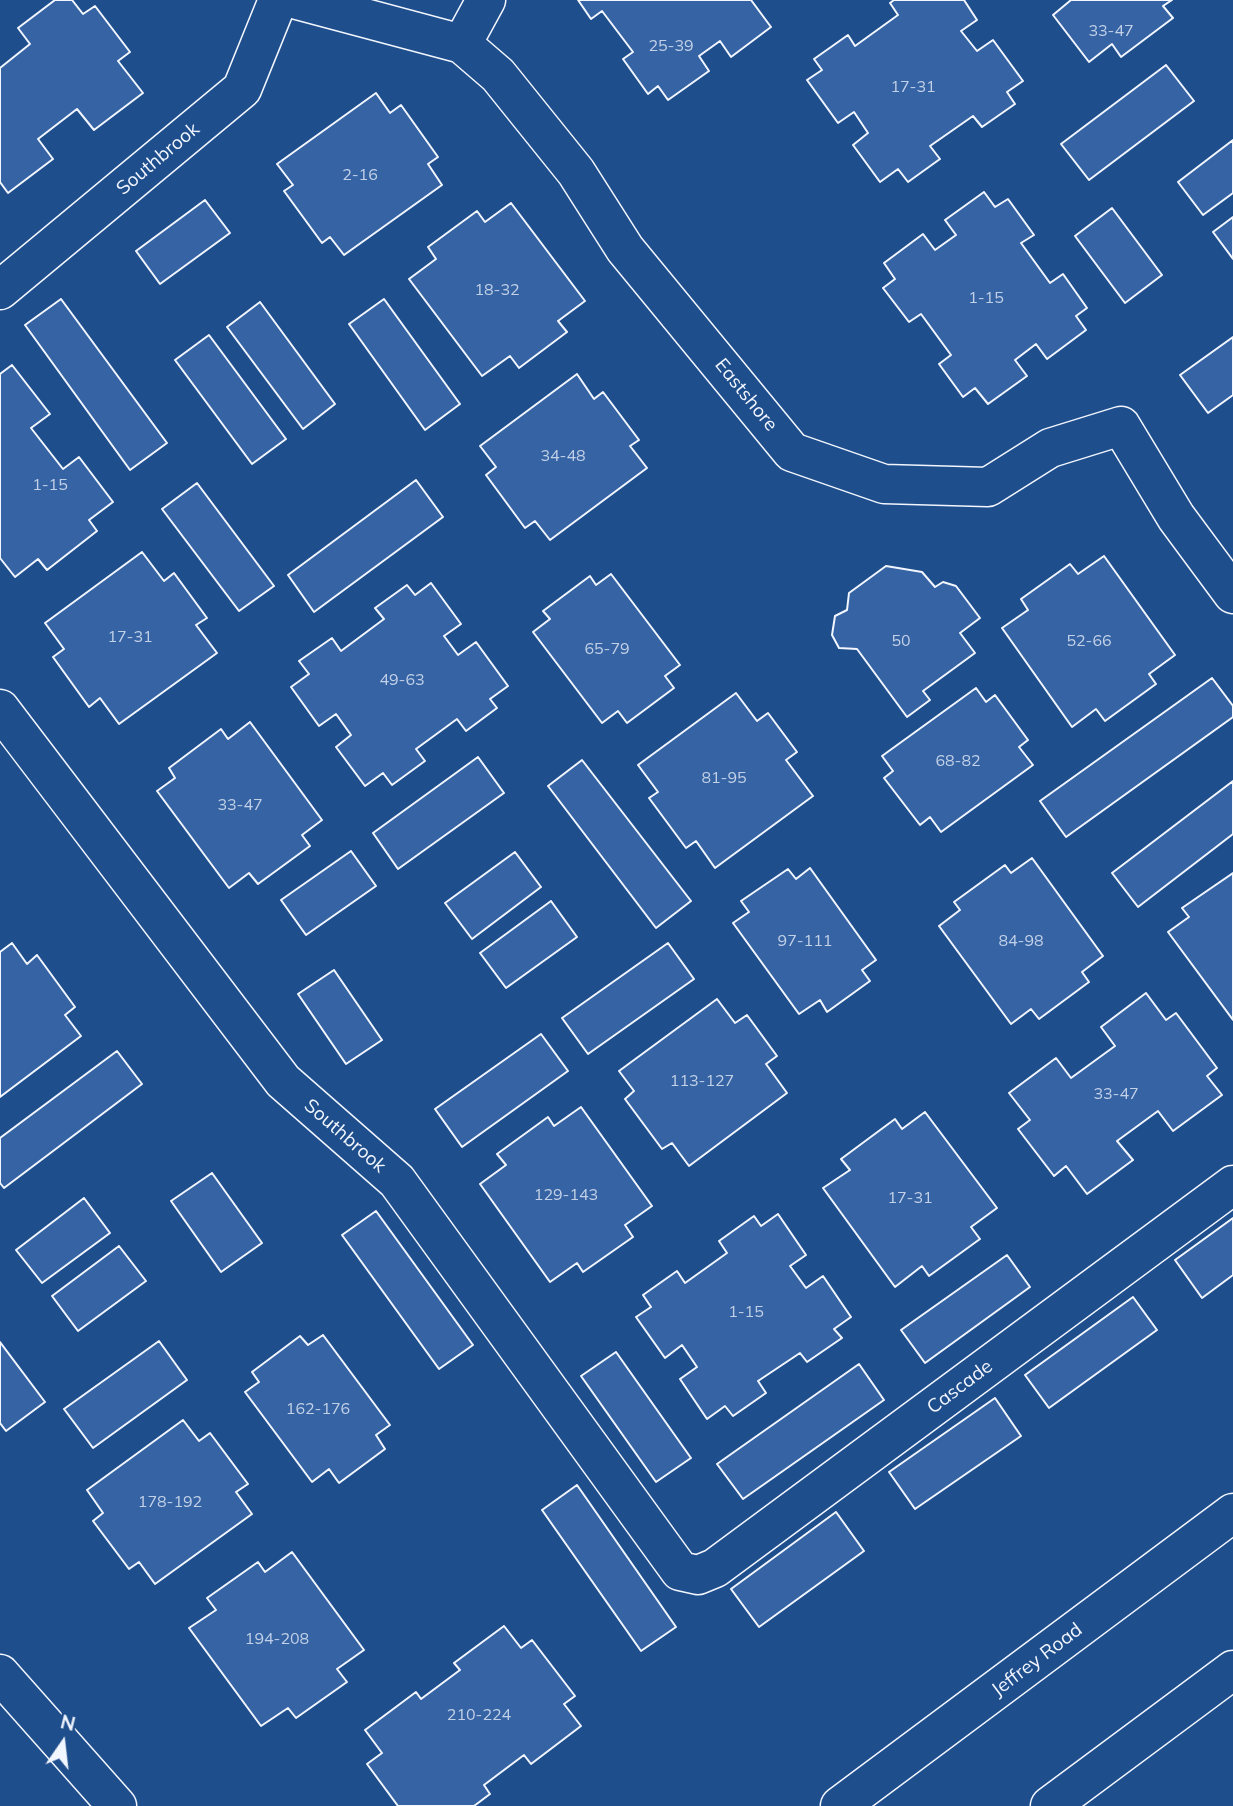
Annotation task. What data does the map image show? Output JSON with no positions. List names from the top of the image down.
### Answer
{
  "streets": {
    "street": [
      "Southbrook",
      "Eastshore",
      "Cascade",
      "Jeffrey Road"
    ]
  },
  "crossings": [
    ["Southbrook", "Cascade"]
  ],
  "house_numbers": [
    "33-47",
    "25-39",
    "17-31",
    "2-16",
    "18-32",
    "1-15",
    "34-48",
    "1-15",
    "17-31",
    "50",
    "52-66",
    "65-79",
    "49-63",
    "68-82",
    "81-95",
    "33-47",
    "97-111",
    "84-98",
    "113-127",
    "33-47",
    "129-143",
    "17-31",
    "1-15",
    "162-176",
    "178-192",
    "194-208",
    "210-224"
  ],
  "north": "top"
}
